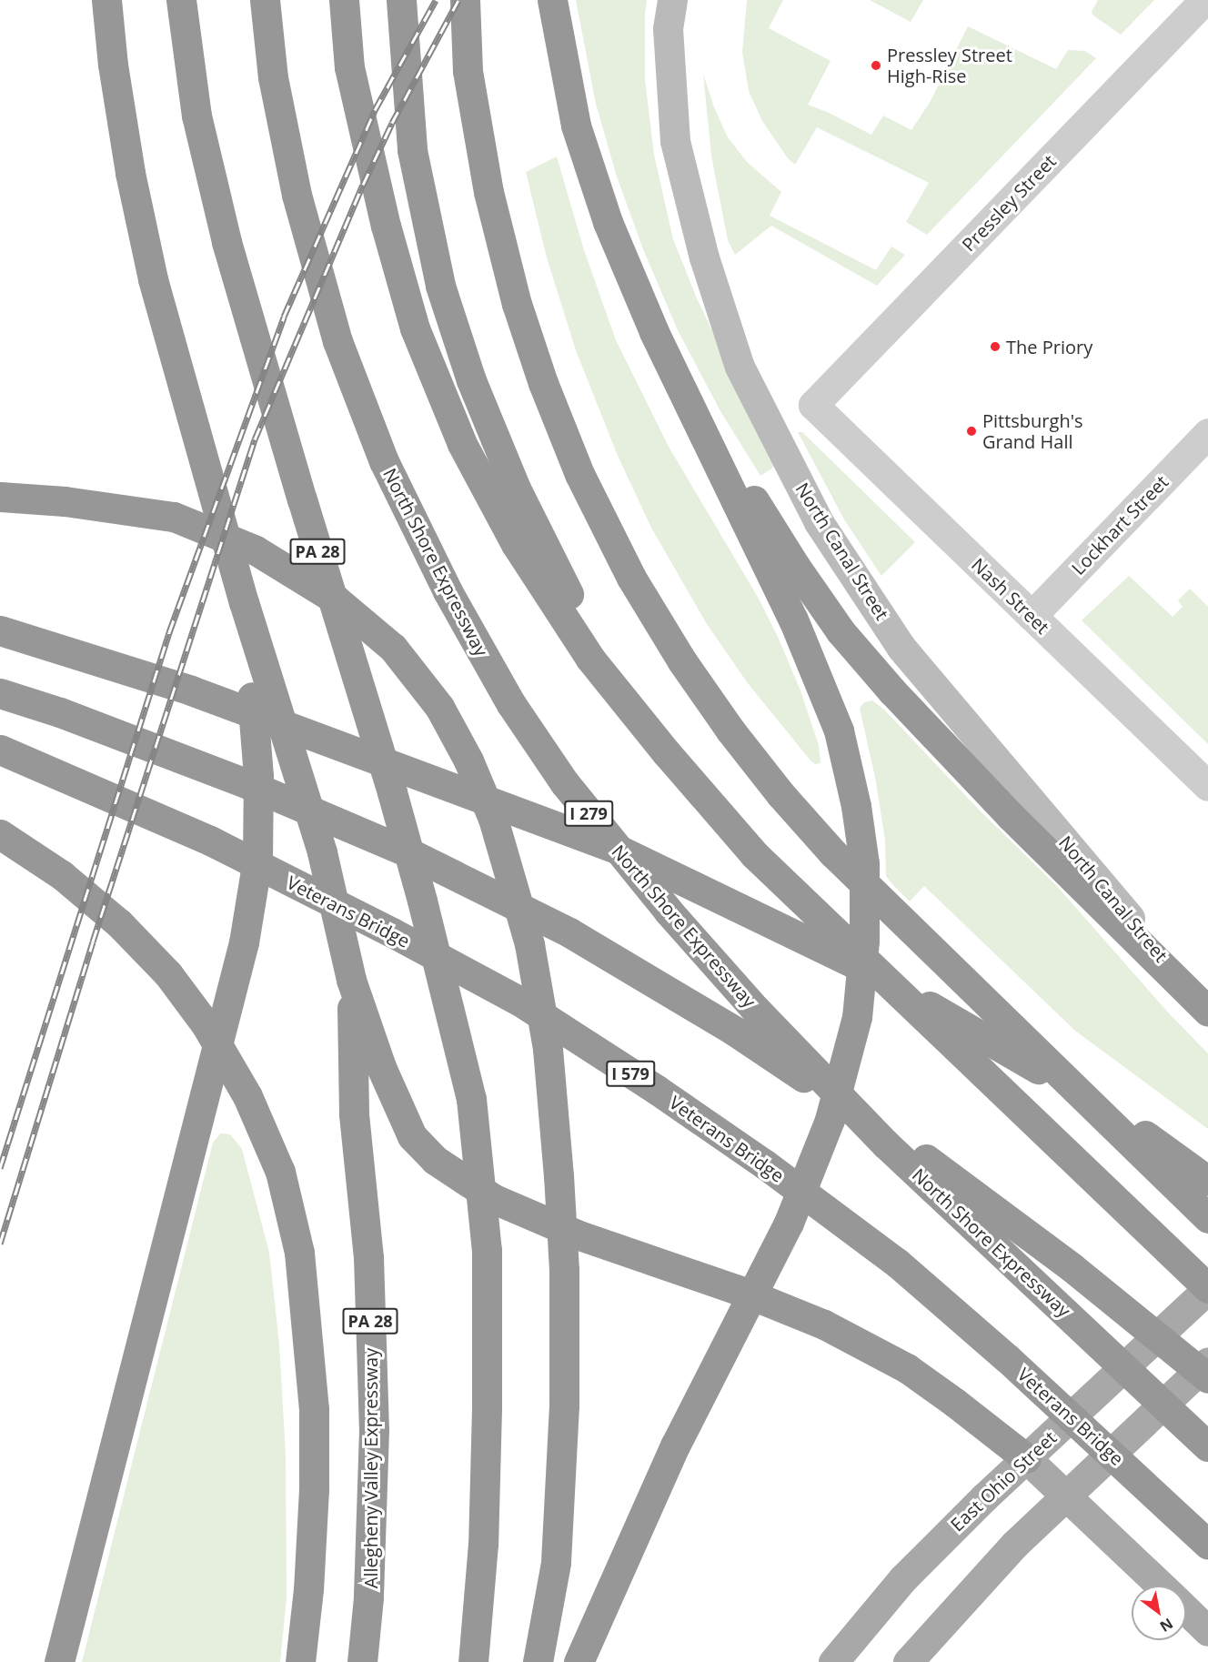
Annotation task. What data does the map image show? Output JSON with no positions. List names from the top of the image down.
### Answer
{
  "streets": {
    "highway": [
      "PA 28",
      "North Shore Expressway",
      "I 279",
      "Veterans Bridge",
      "I 579",
      "Allegheny Valley Expressway"
    ],
    "main road": ["East Ohio Street"],
    "street": [
      "Pressley Street",
      "Lockhart Street",
      "North Canal Street",
      "Nash Street"
    ]
  },
  "crossings": [
    ["Pressley Street", "Nash Street"],
    ["Lockhart Street", "Nash Street"],
    ["PA 28", "Allegheny Valley Expressway"]
  ],
  "places": ["Pressley Street High-Rise", "The Priory", "Pittsburgh's Grand Hall"],
  "north": "bottom right"
}
